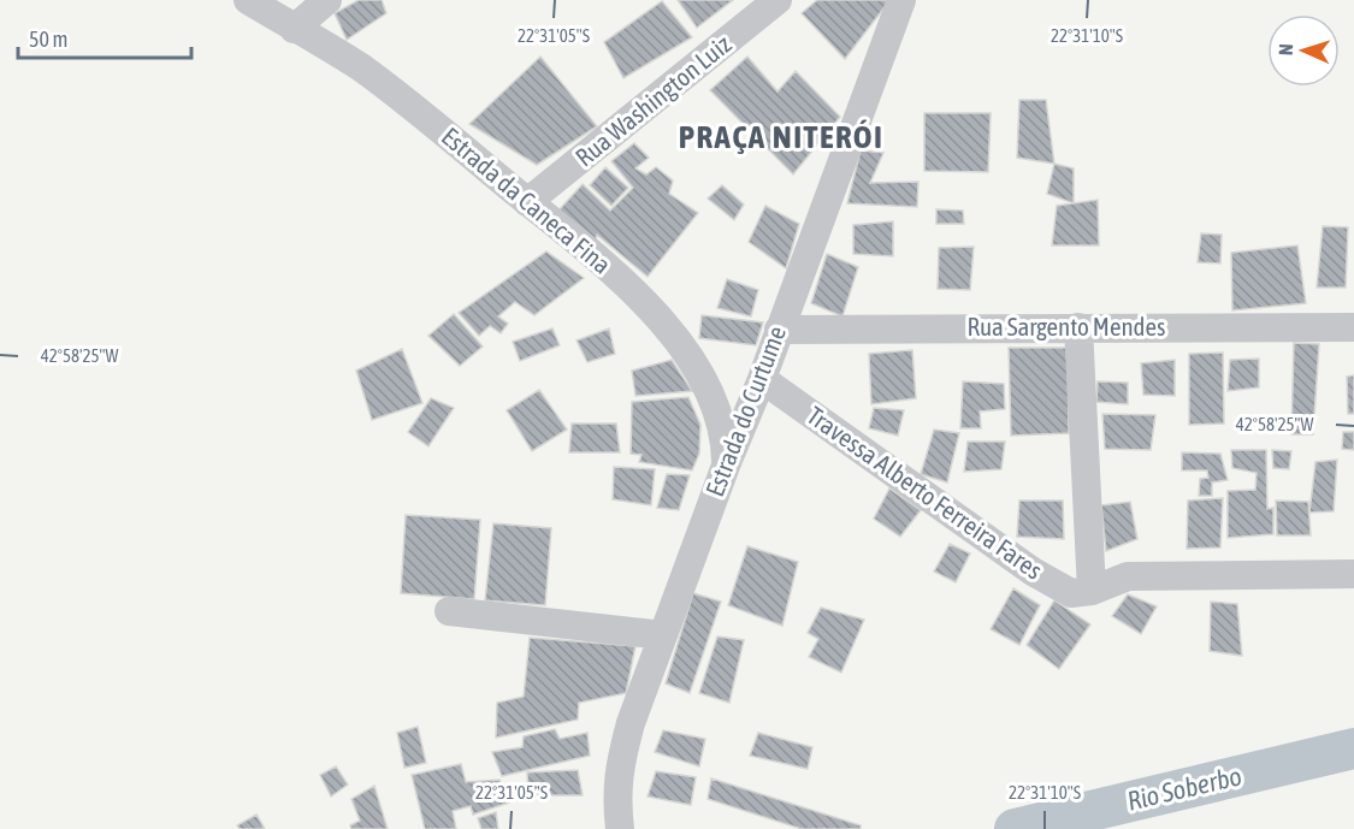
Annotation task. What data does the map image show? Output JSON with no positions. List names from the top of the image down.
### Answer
{
  "streets": {
    "street": [
      "Rua Washington Luiz",
      "Estrada da Caneca Fina",
      "Rua Sargento Mendes",
      "Estrada do Curtume",
      "Travessa Alberto Ferreira Fares"
    ]
  },
  "crossings": [
    ["Rua Washington Luiz", "Estrada da Caneca Fina"],
    ["Estrada da Caneca Fina", "Estrada do Curtume"],
    ["Rua Sargento Mendes", "Estrada do Curtume"],
    ["Estrada do Curtume", "Travessa Alberto Ferreira Fares"]
  ],
  "districts": ["PRAÇA NITERÓI"],
  "water": ["Rio Soberbo"],
  "scale_bar": "50 m",
  "north": "left",
  "coordinates": ["22°31'05\"S", "22°31'10\"S", "42°58'25\"W"]
}
